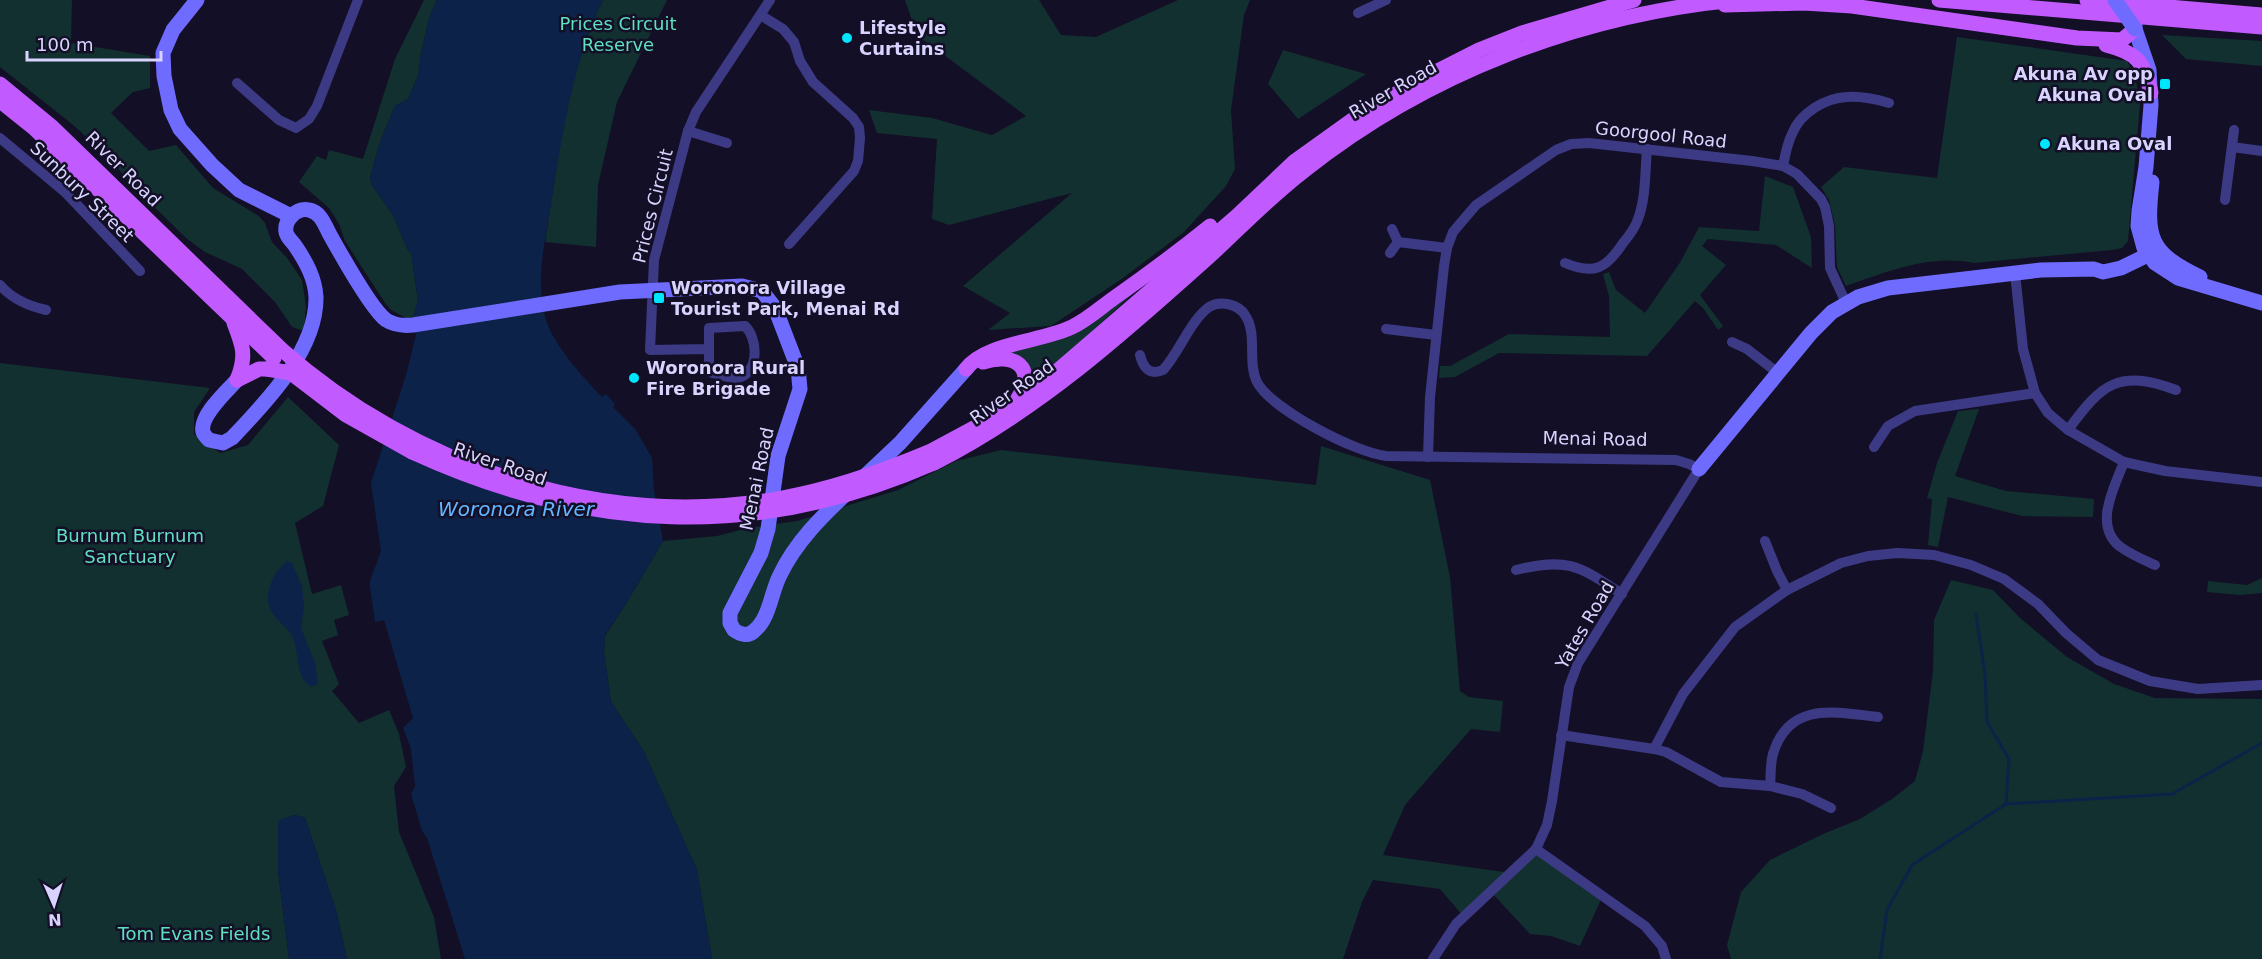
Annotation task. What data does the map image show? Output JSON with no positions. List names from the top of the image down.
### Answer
{
  "streets": {
    "main road": ["River Road"],
    "street": [
      "Goorgool Road",
      "Sunbury Street",
      "Prices Circuit",
      "Menai Road",
      "Yates Road"
    ]
  },
  "crossings": [
    ["Goorgool Road", "Menai Road"],
    ["Prices Circuit", "Menai Road"],
    ["Menai Road", "Yates Road"]
  ],
  "water": ["Woronora River"],
  "parks": ["Prices Circuit Reserve", "Burnum Burnum Sanctuary", "Tom Evans Fields"],
  "places": {
    "other": ["Lifestyle Curtains", "Akuna Oval", "Woronora Rural Fire Brigade"],
    "transit": ["Akuna Av opp Akuna Oval", "Woronora Village Tourist Park, Menai Rd"]
  },
  "scale_bar": "100 m",
  "north": "bottom"
}
